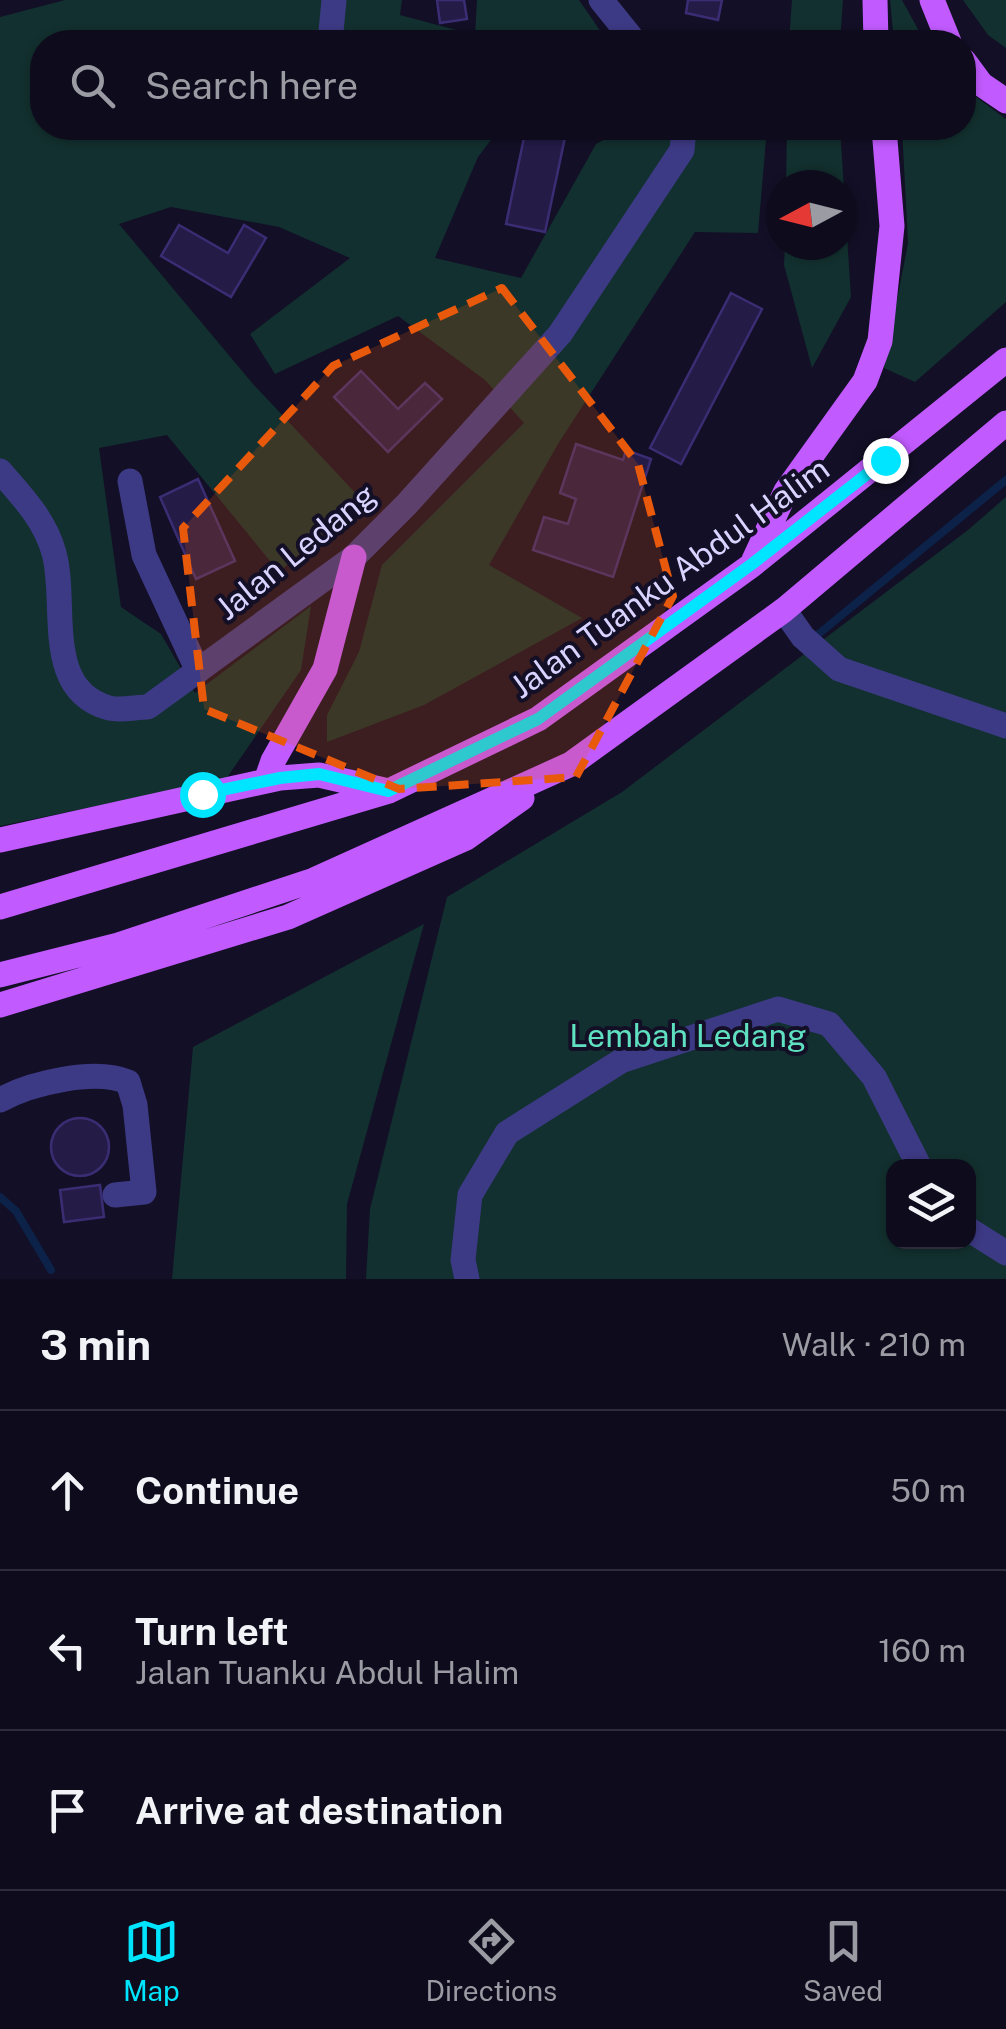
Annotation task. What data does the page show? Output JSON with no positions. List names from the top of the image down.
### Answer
{
  "streets": {
    "main road": ["Jalan Tuanku Abdul Halim"],
    "street": ["Jalan Ledang"]
  },
  "parks": ["Lembah Ledang"],
  "north": "left",
  "page": {
    "search": "Search here",
    "heading": ["3 min", "Walk · 210 m"],
    "list": [
      ["Continue", "50 m"],
      ["Turn left", "Jalan Tuanku Abdul Halim", "160 m"],
      "Arrive at destination"
    ],
    "nav": ["Map", "Directions", "Saved"]
  }
}
